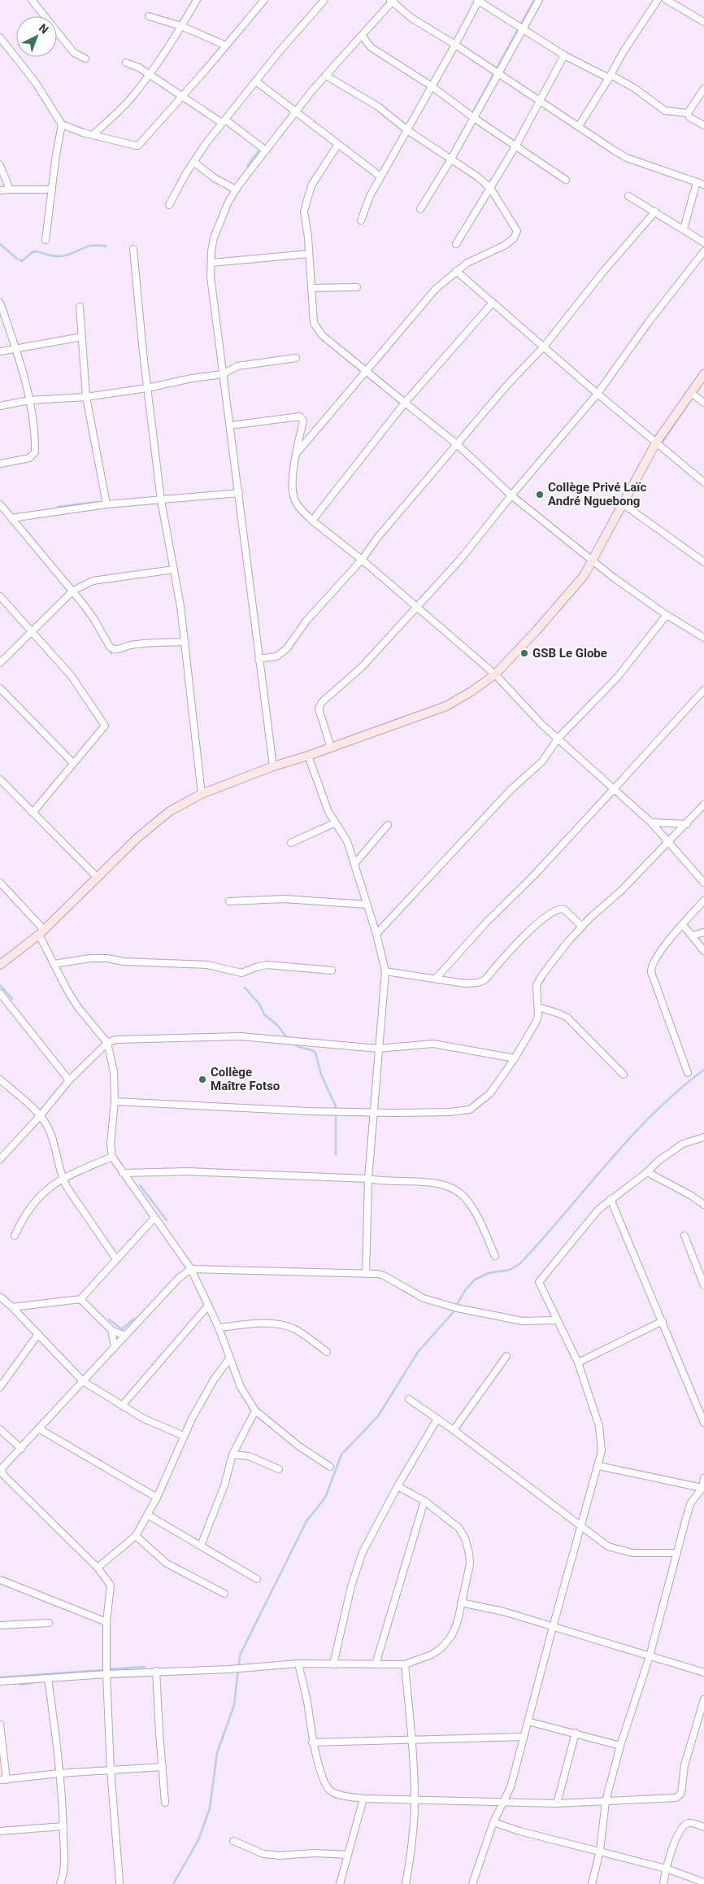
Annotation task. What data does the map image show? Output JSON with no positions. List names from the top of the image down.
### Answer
{
  "places": ["Collège Privé Laïc André Nguebong", "GSB Le Globe", "Collège Maître Fotso"],
  "north": "top right"
}
